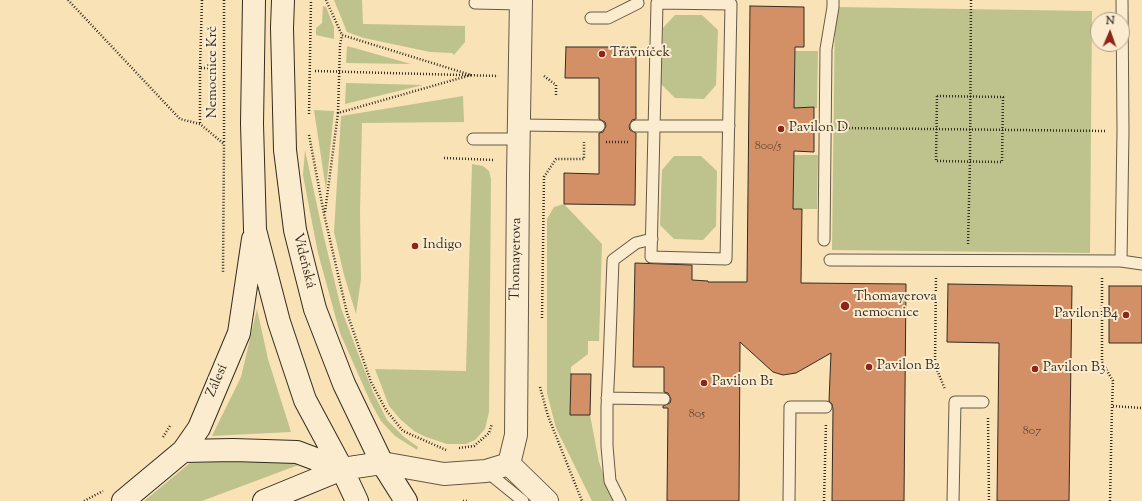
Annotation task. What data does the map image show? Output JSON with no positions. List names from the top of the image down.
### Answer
{
  "streets": {
    "main road": ["Thomayerova", "Vídeňská", "Zálesí"],
    "path": ["Nemocnice Krč"]
  },
  "places": [
    "Trávníček",
    "Pavilon D",
    "Indigo",
    "Thomayerova nemocnice",
    "Pavilon B4",
    "Pavilon B2",
    "Pavilon B3",
    "Pavilon B1"
  ],
  "house_numbers": ["800/5", "805", "807"],
  "north": "top"
}
